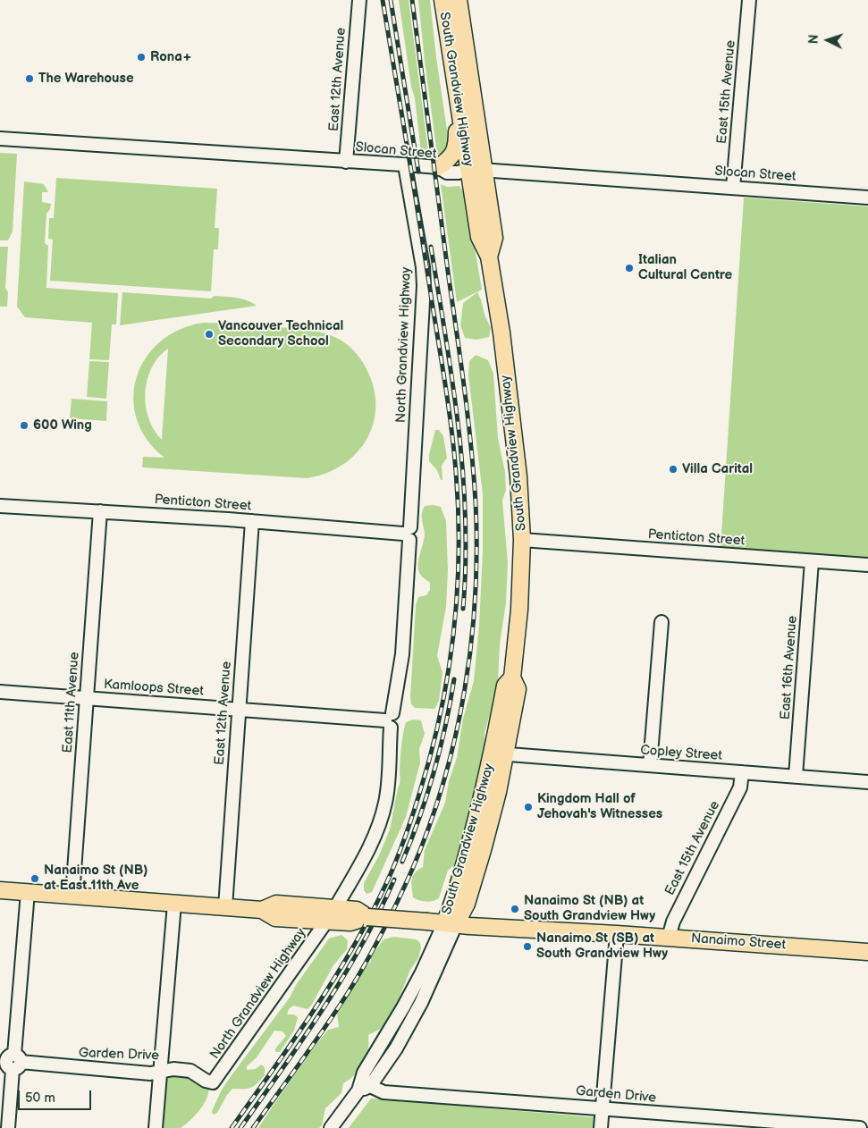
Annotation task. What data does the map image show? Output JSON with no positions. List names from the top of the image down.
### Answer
{
  "streets": {
    "main road": ["South Grandview Highway", "Nanaimo Street"],
    "street": [
      "East 12th Avenue",
      "East 15th Avenue",
      "Slocan Street",
      "North Grandview Highway",
      "Penticton Street",
      "East 16th Avenue",
      "Kamloops Street",
      "East 11th Avenue",
      "Copley Street",
      "Garden Drive"
    ]
  },
  "crossings": [
    ["East 12th Avenue", "Slocan Street"],
    ["East 12th Avenue", "Penticton Street"],
    ["East 12th Avenue", "Kamloops Street"],
    ["East 12th Avenue", "Nanaimo Street"],
    ["South Grandview Highway", "Slocan Street"],
    ["South Grandview Highway", "Penticton Street"],
    ["South Grandview Highway", "Copley Street"],
    ["South Grandview Highway", "Nanaimo Street"],
    ["South Grandview Highway", "Garden Drive"],
    ["East 15th Avenue", "Slocan Street"],
    ["East 15th Avenue", "Copley Street"],
    ["East 15th Avenue", "Nanaimo Street"],
    ["Slocan Street", "North Grandview Highway"],
    ["North Grandview Highway", "Penticton Street"],
    ["North Grandview Highway", "Kamloops Street"],
    ["North Grandview Highway", "Nanaimo Street"],
    ["North Grandview Highway", "Garden Drive"],
    ["Penticton Street", "East 16th Avenue"],
    ["Penticton Street", "East 11th Avenue"],
    ["East 16th Avenue", "Copley Street"],
    ["Kamloops Street", "East 11th Avenue"],
    ["East 11th Avenue", "Nanaimo Street"]
  ],
  "places": [
    "Rona+",
    "The Warehouse",
    "Italian Cultural Centre",
    "Vancouver Technical Secondary School",
    "600 Wing",
    "Villa Carital",
    "Kingdom Hall of Jehovah's Witnesses",
    "Nanaimo St (NB) at East 11th Ave",
    "Nanaimo St (NB) at South Grandview Hwy",
    "Nanaimo St (SB) at South Grandview Hwy"
  ],
  "scale_bar": "50 m",
  "north": "left"
}
